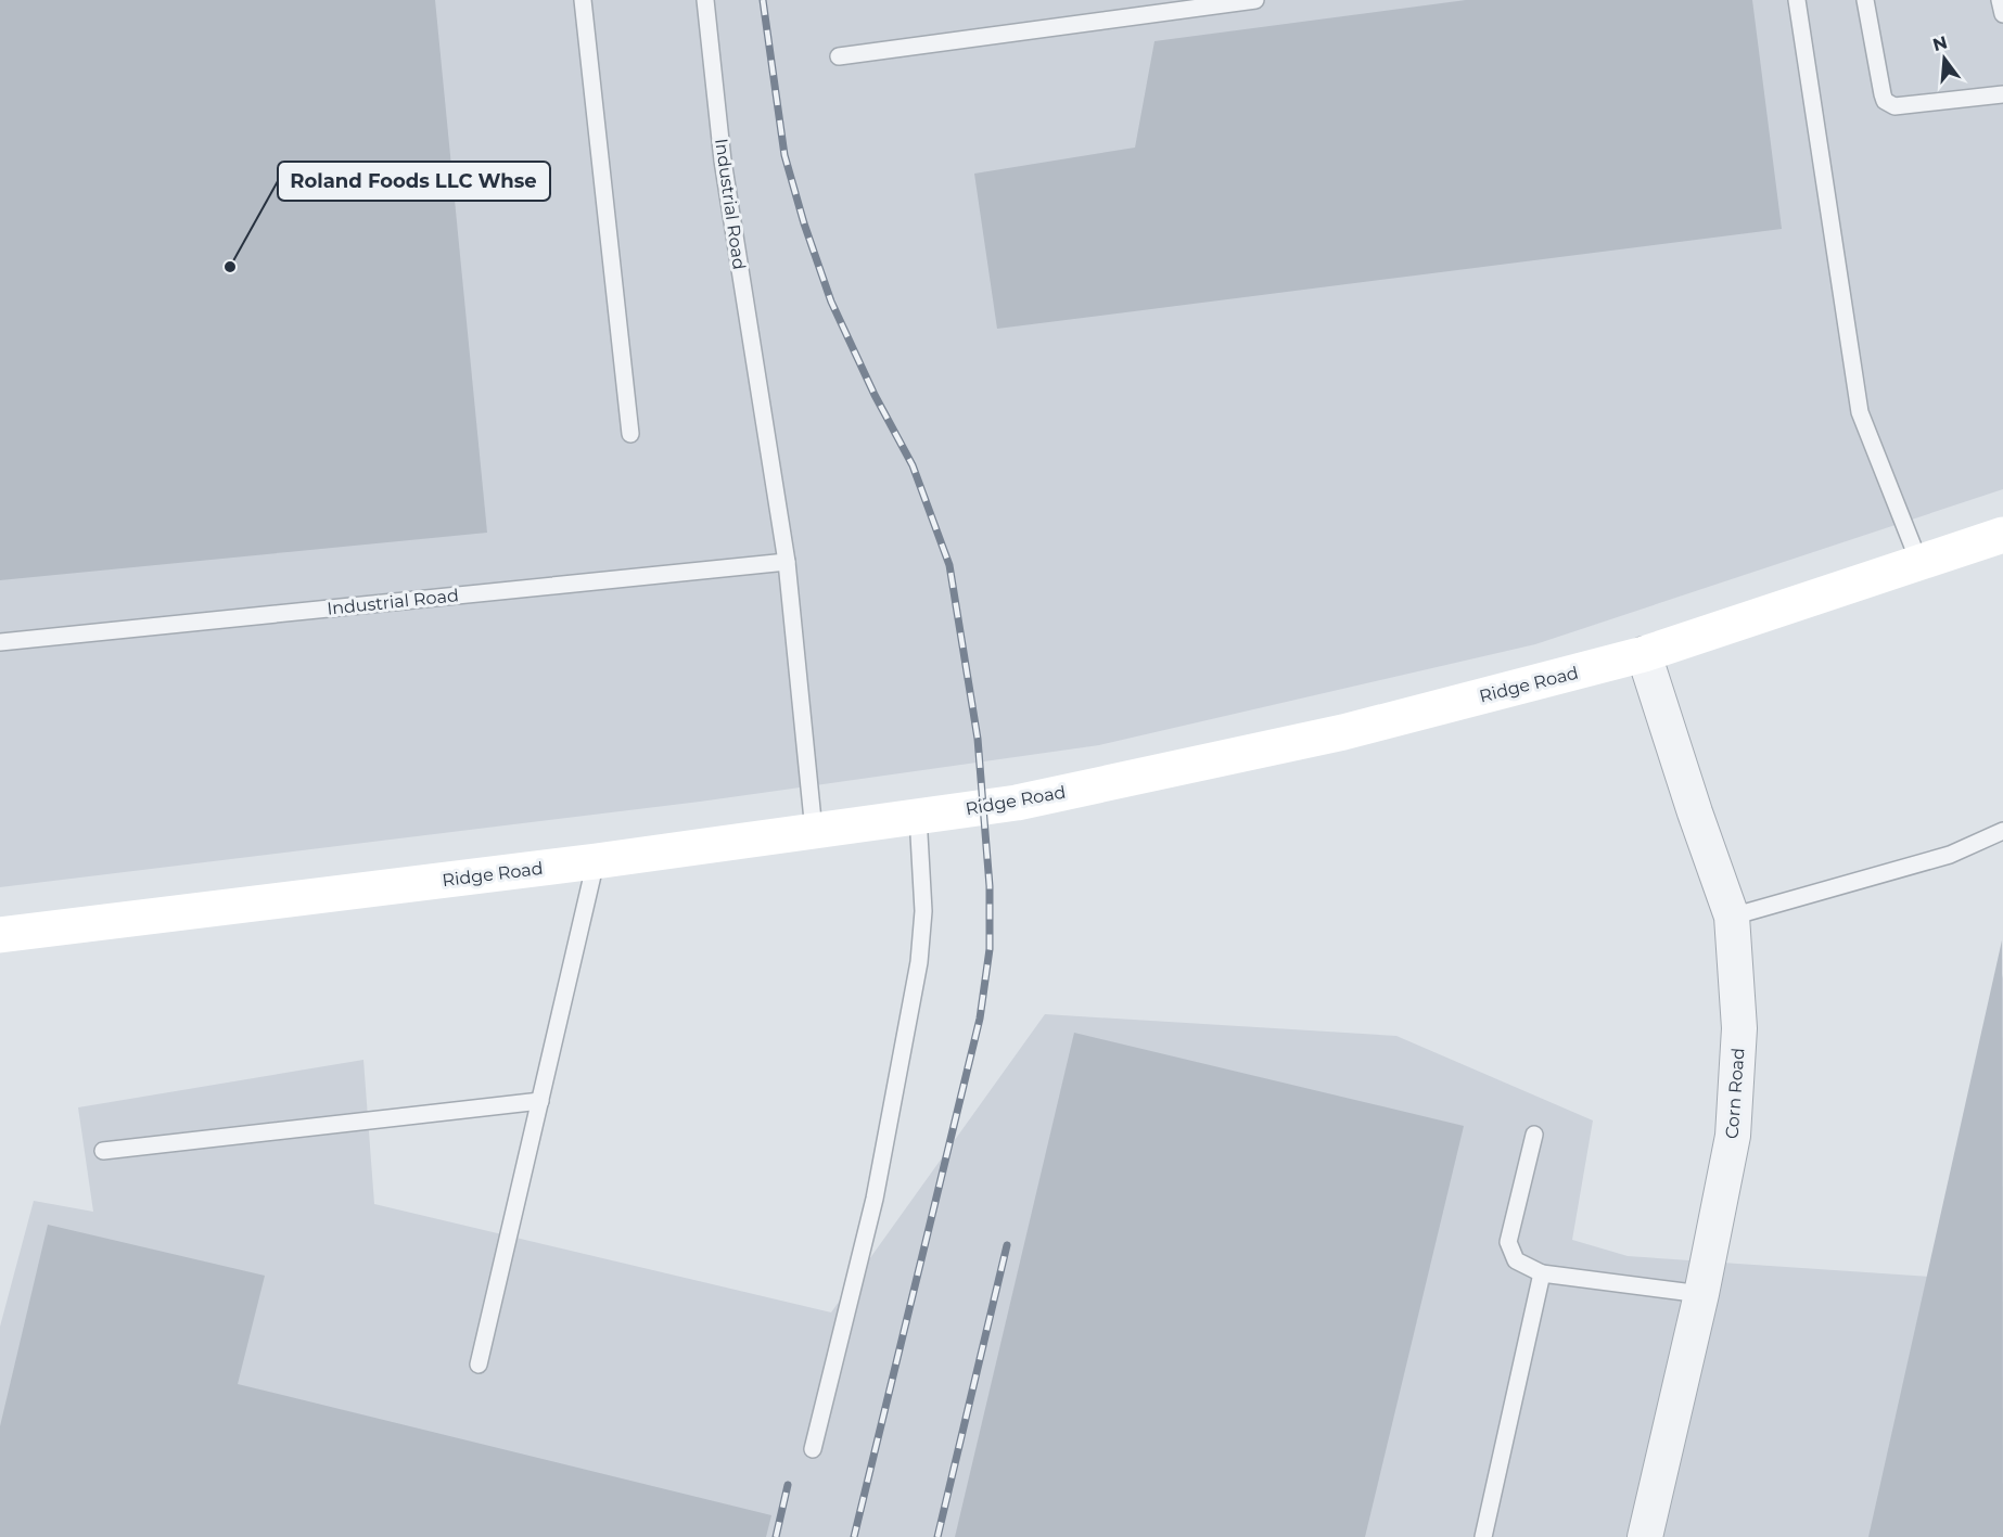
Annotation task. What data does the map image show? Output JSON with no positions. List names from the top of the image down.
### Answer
{
  "streets": {
    "street": ["Ridge Road", "Corn Road"],
    "lane": ["Industrial Road"]
  },
  "crossings": [
    ["Industrial Road", "Ridge Road"],
    ["Ridge Road", "Corn Road"]
  ],
  "places": ["Roland Foods LLC Whse"],
  "north": "top"
}
